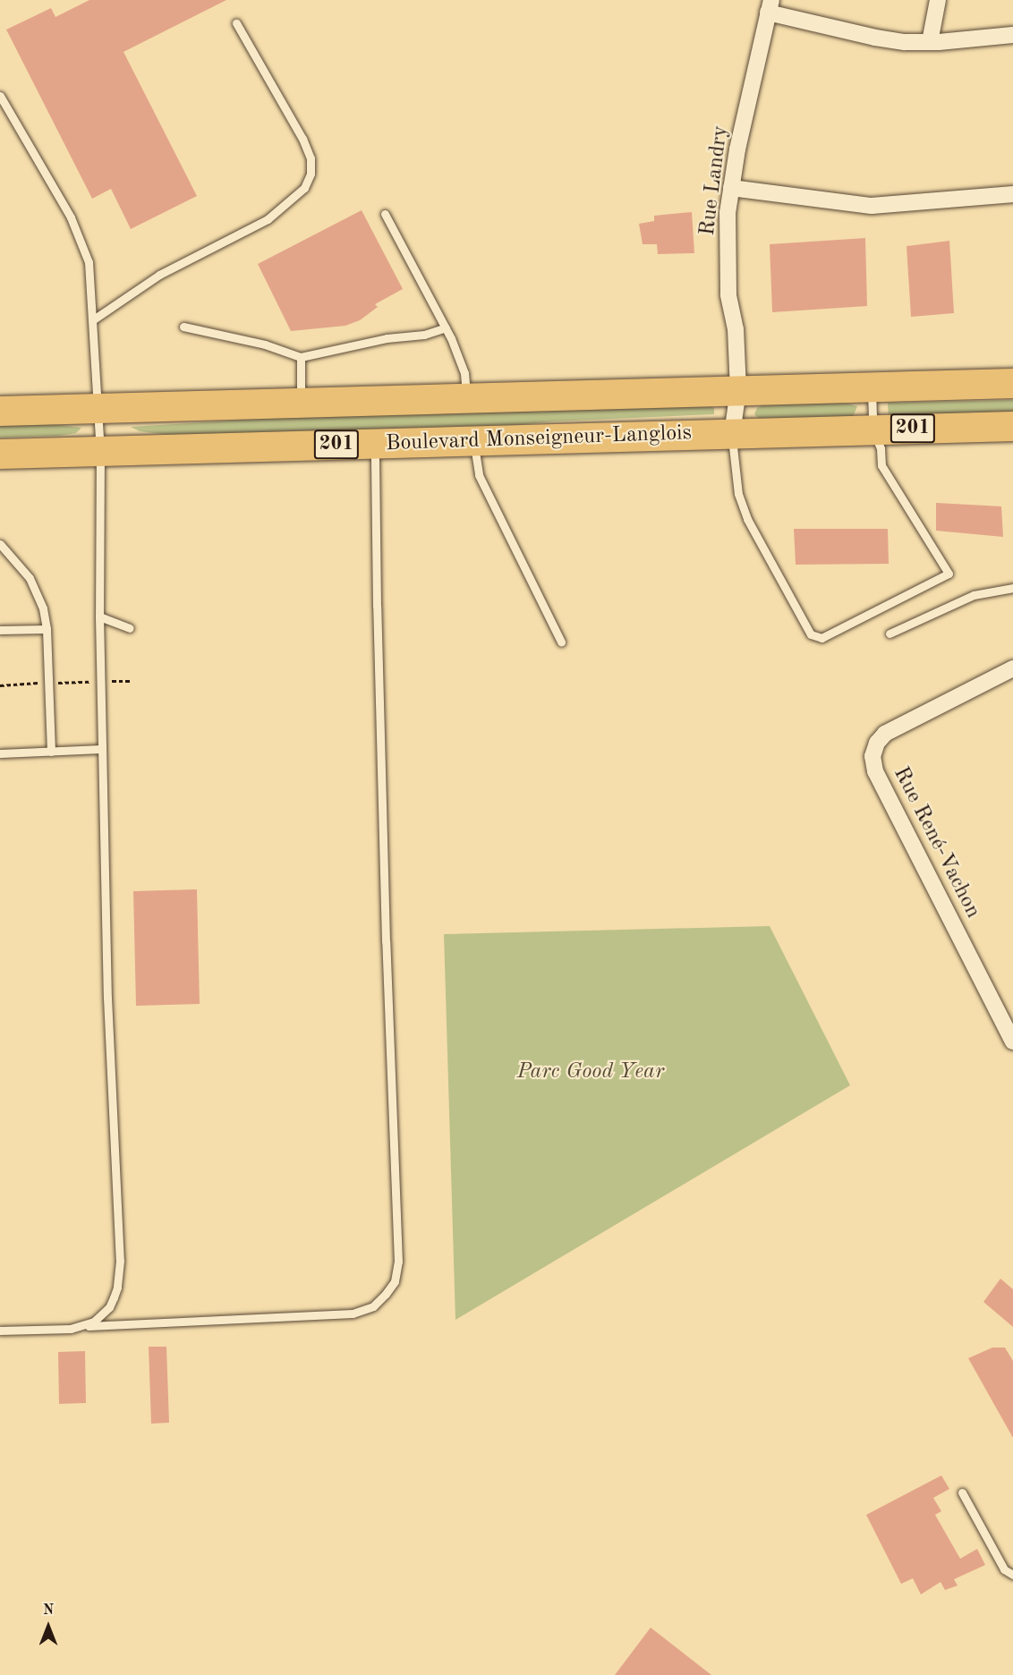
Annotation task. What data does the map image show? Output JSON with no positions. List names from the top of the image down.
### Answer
{
  "streets": {
    "highway": ["201", "Boulevard Monseigneur-Langlois"],
    "street": ["Rue Landry", "Rue René-Vachon"]
  },
  "crossings": [
    ["Rue Landry", "Boulevard Monseigneur-Langlois"]
  ],
  "parks": ["Parc Good Year"],
  "north": "top"
}
